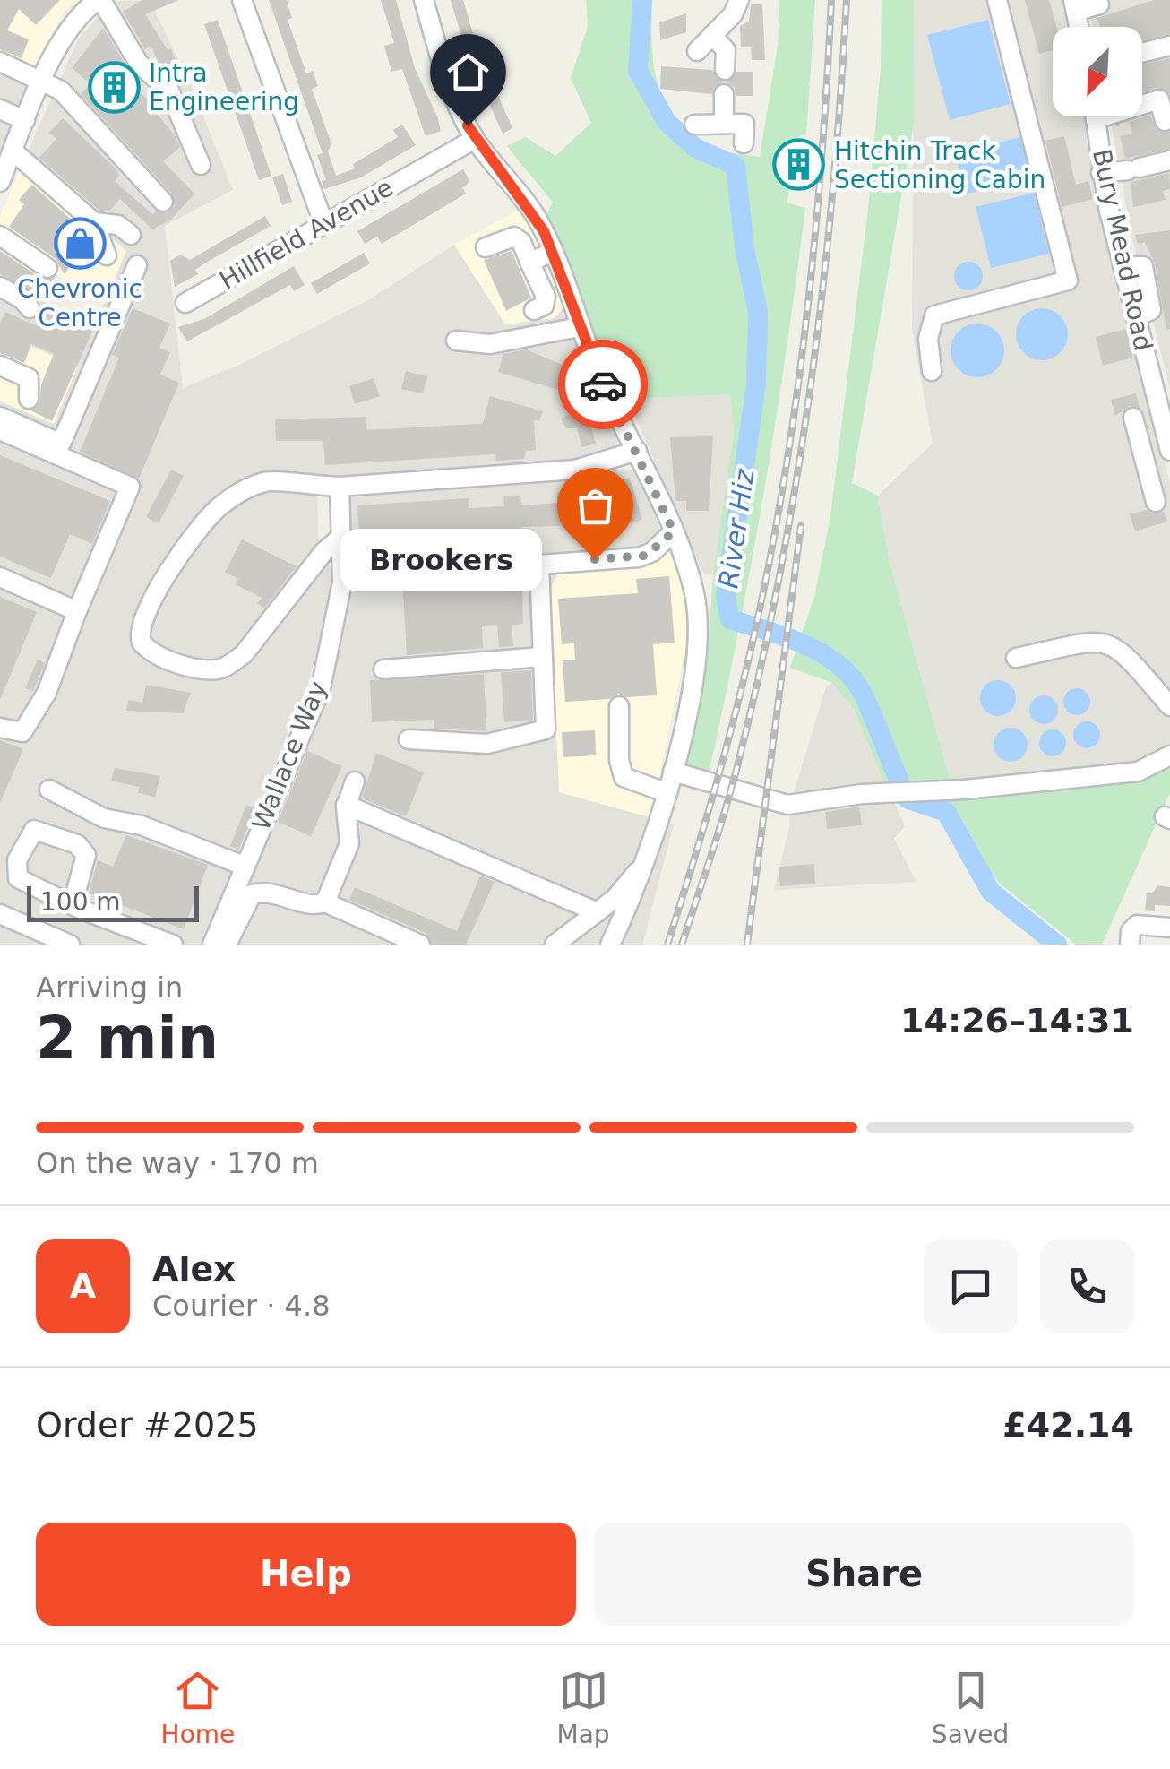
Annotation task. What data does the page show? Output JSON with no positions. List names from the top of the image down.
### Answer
{
  "streets": {
    "street": ["Hillfield Avenue", "Bury Mead Road", "Wallace Way"]
  },
  "water": ["River Hiz"],
  "places": {
    "building": ["Intra Engineering", "Hitchin Track Sectioning Cabin"],
    "shop": ["Chevronic Centre"],
    "other": ["Brookers"]
  },
  "scale_bar": "100 m",
  "north": "bottom left",
  "page": {
    "bubble": "Brookers",
    "scale": "100 m",
    "heading": ["2 min", "Arriving in", "14:26–14:31"],
    "panel": [
      "Alex",
      "Courier · 4.8",
      "Order #2025",
      "£42.14"
    ],
    "bar": "On the way · 170 m",
    "round": "A",
    "buttons": ["Help", "Share"],
    "tabs": ["Home", "Map", "Saved"]
  }
}
